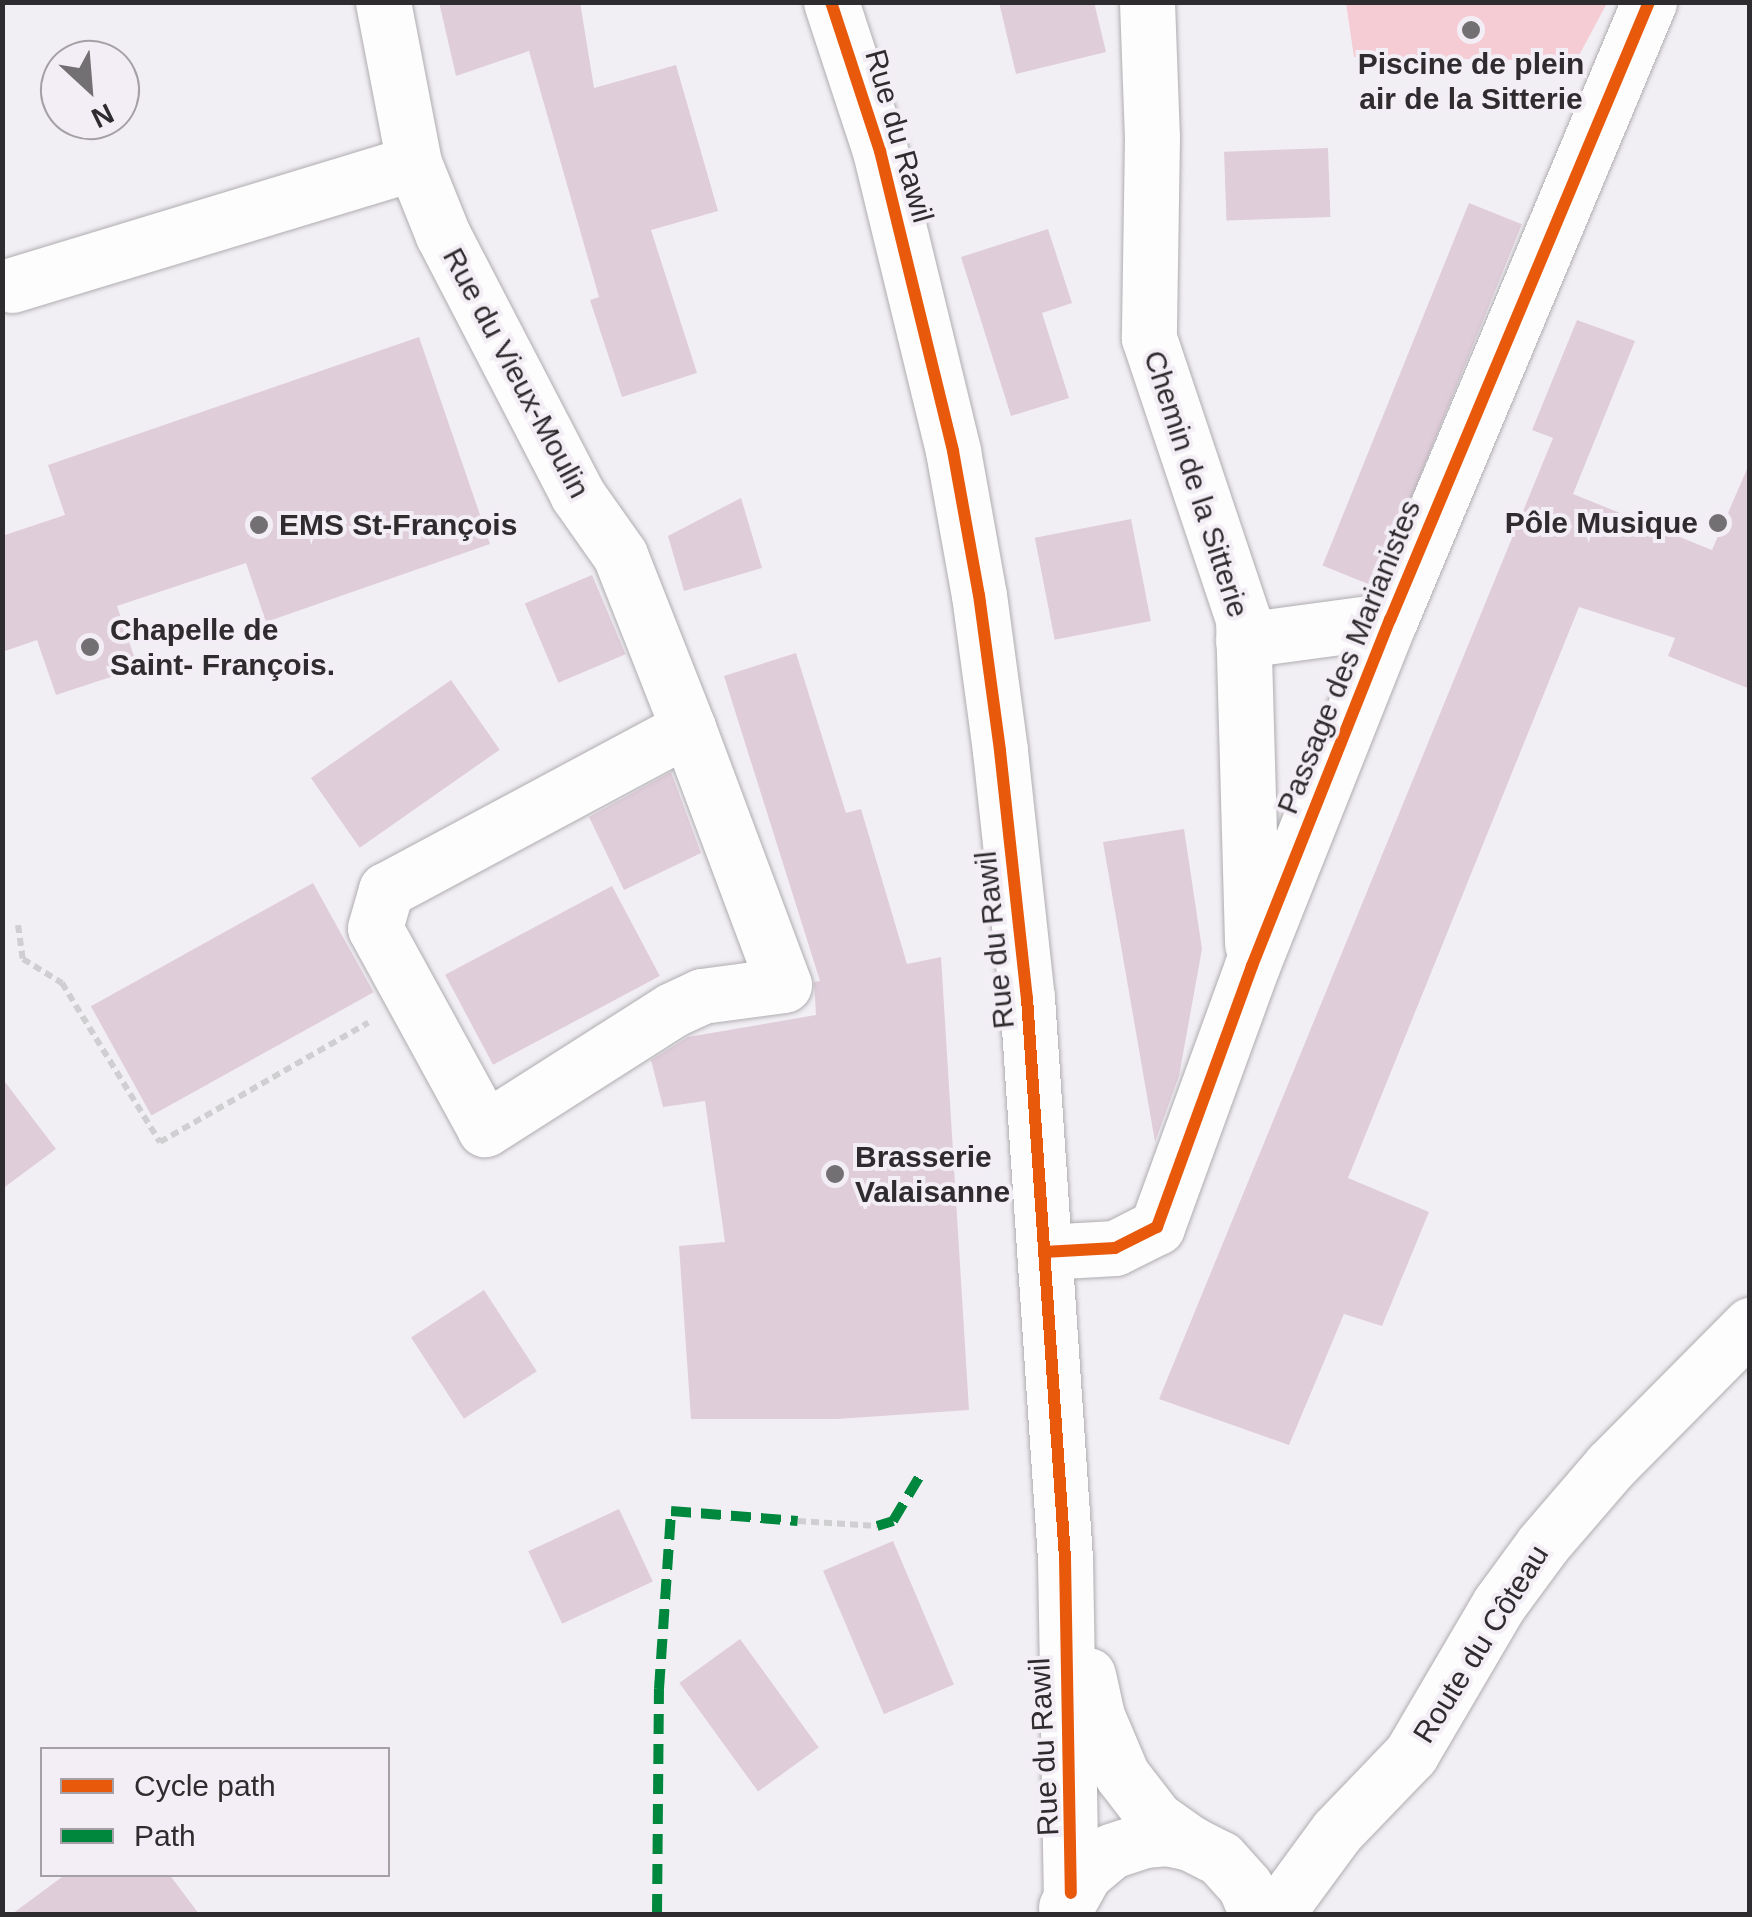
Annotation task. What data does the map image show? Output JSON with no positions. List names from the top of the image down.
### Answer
{
  "streets": {
    "street": [
      "Rue du Rawil",
      "Rue du Vieux-Moulin",
      "Chemin de la Sitterie",
      "Passage des Marianistes",
      "Route du Côteau"
    ]
  },
  "crossings": [
    ["Rue du Rawil", "Passage des Marianistes"],
    ["Rue du Rawil", "Route du Côteau"],
    ["Chemin de la Sitterie", "Passage des Marianistes"]
  ],
  "places": [
    "Piscine de plein air de la Sitterie",
    "Pôle Musique",
    "EMS St-François",
    "Chapelle de Saint- François.",
    "Brasserie Valaisanne"
  ],
  "legend": ["Cycle path", "Path"],
  "north": "bottom right"
}
